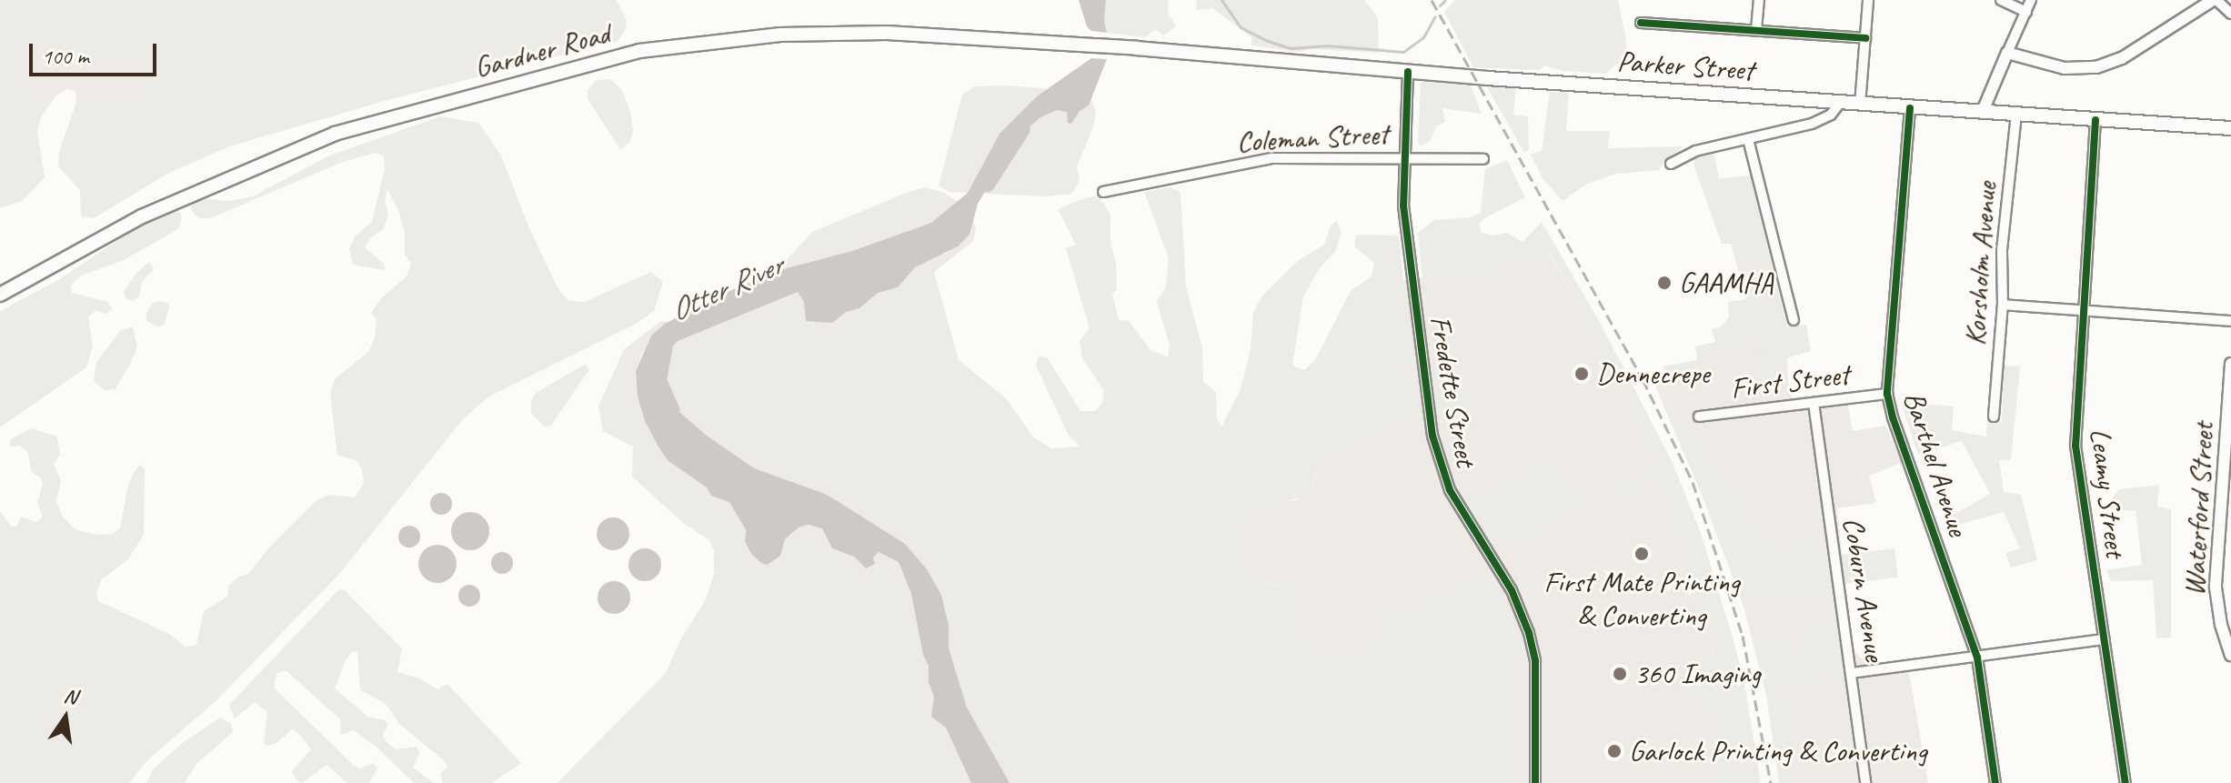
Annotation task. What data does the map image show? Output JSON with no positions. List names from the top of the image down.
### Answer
{
  "streets": {
    "main road": ["Gardner Road", "Parker Street"],
    "street": [
      "Coleman Street",
      "Korsholm Avenue",
      "First Street",
      "Fredette Street",
      "Barthel Avenue",
      "Leamy Street",
      "Waterford Street",
      "Coburn Avenue"
    ]
  },
  "crossings": [
    ["Gardner Road", "Parker Street"],
    ["Parker Street", "Korsholm Avenue"],
    ["Parker Street", "Fredette Street"],
    ["Parker Street", "Barthel Avenue"],
    ["Parker Street", "Leamy Street"],
    ["Coleman Street", "Fredette Street"],
    ["First Street", "Barthel Avenue"],
    ["First Street", "Coburn Avenue"]
  ],
  "water": ["Otter River"],
  "places": [
    "GAAMHA",
    "Dennecrepe",
    "First Mate Printing & Converting",
    "360 Imaging",
    "Garlock Printing & Converting"
  ],
  "scale_bar": "100 m",
  "north": "top"
}
